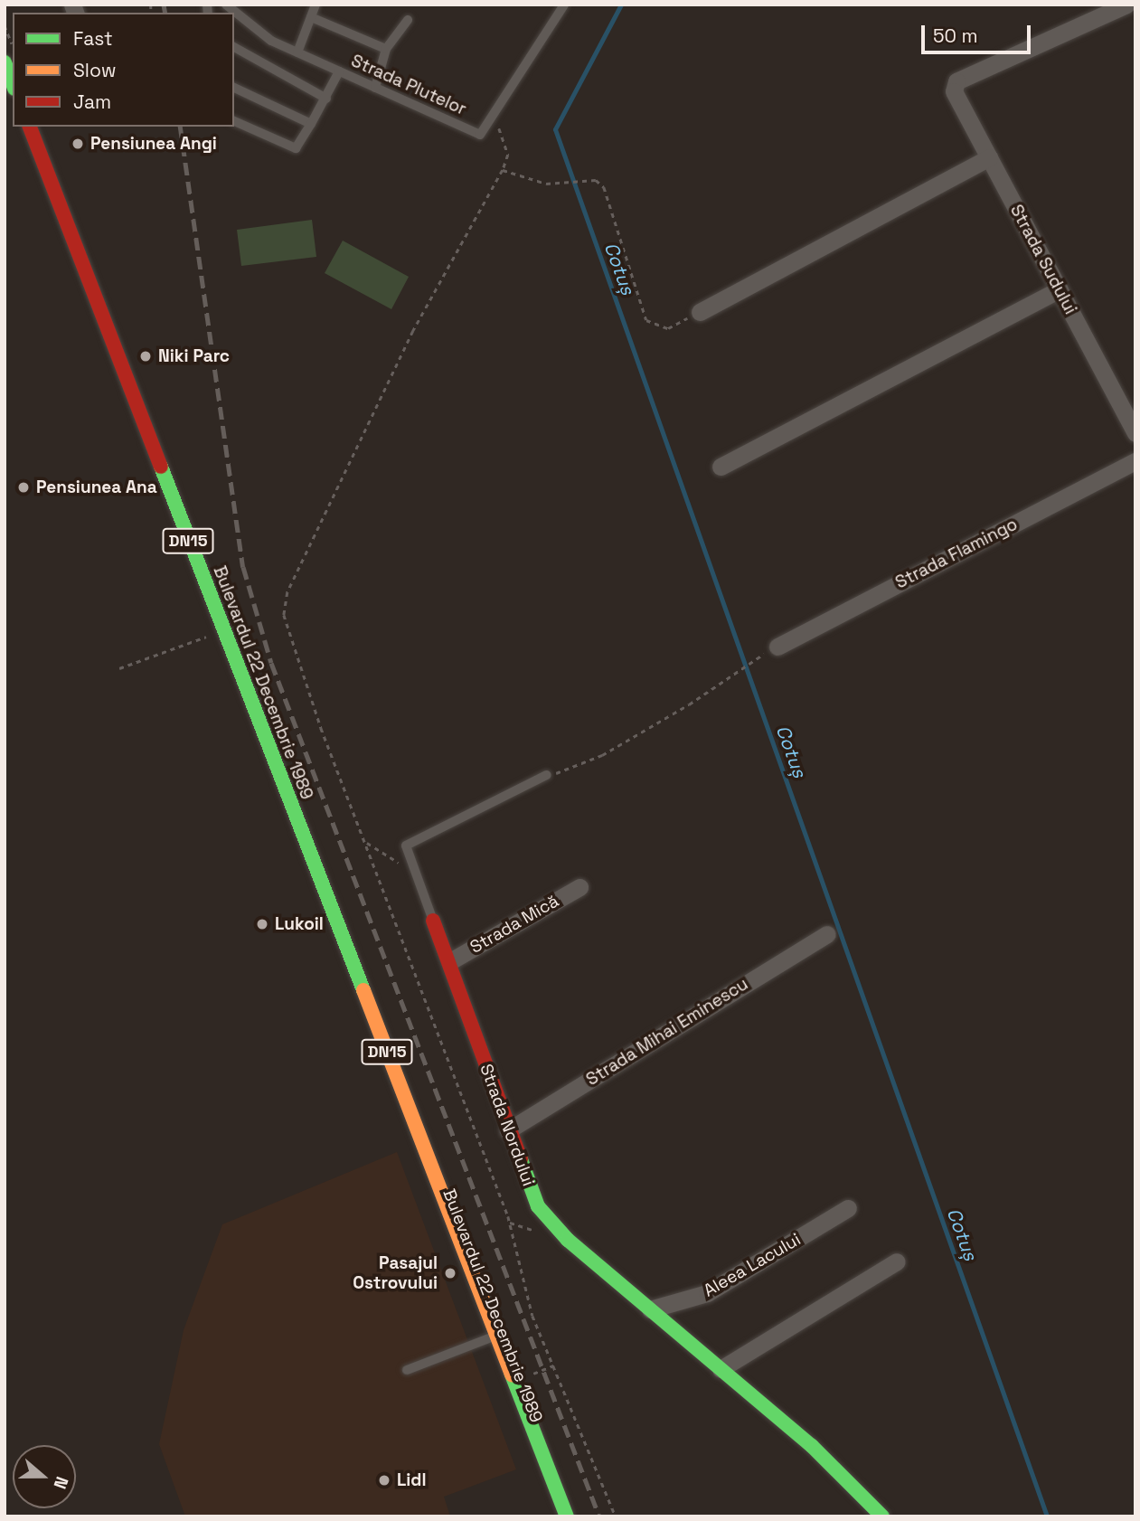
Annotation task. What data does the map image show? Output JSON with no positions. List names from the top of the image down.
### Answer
{
  "streets": {
    "main road": ["DN15", "Bulevardul 22 Decembrie 1989", "Strada Nordului"],
    "street": [
      "Strada Sudului",
      "Strada Flamingo",
      "Strada Mică",
      "Strada Mihai Eminescu",
      "Aleea Lacului"
    ],
    "lane": ["Strada Plutelor"]
  },
  "crossings": [
    ["Strada Mică", "Strada Nordului"],
    ["Strada Mihai Eminescu", "Strada Nordului"],
    ["Strada Nordului", "Aleea Lacului"]
  ],
  "water": ["Cotuș"],
  "places": [
    "Pensiunea Angi",
    "Niki Parc",
    "Pensiunea Ana",
    "Lukoil",
    "Pasajul Ostrovului",
    "Lidl"
  ],
  "legend": ["Fast", "Slow", "Jam"],
  "scale_bar": "50 m",
  "north": "right"
}
